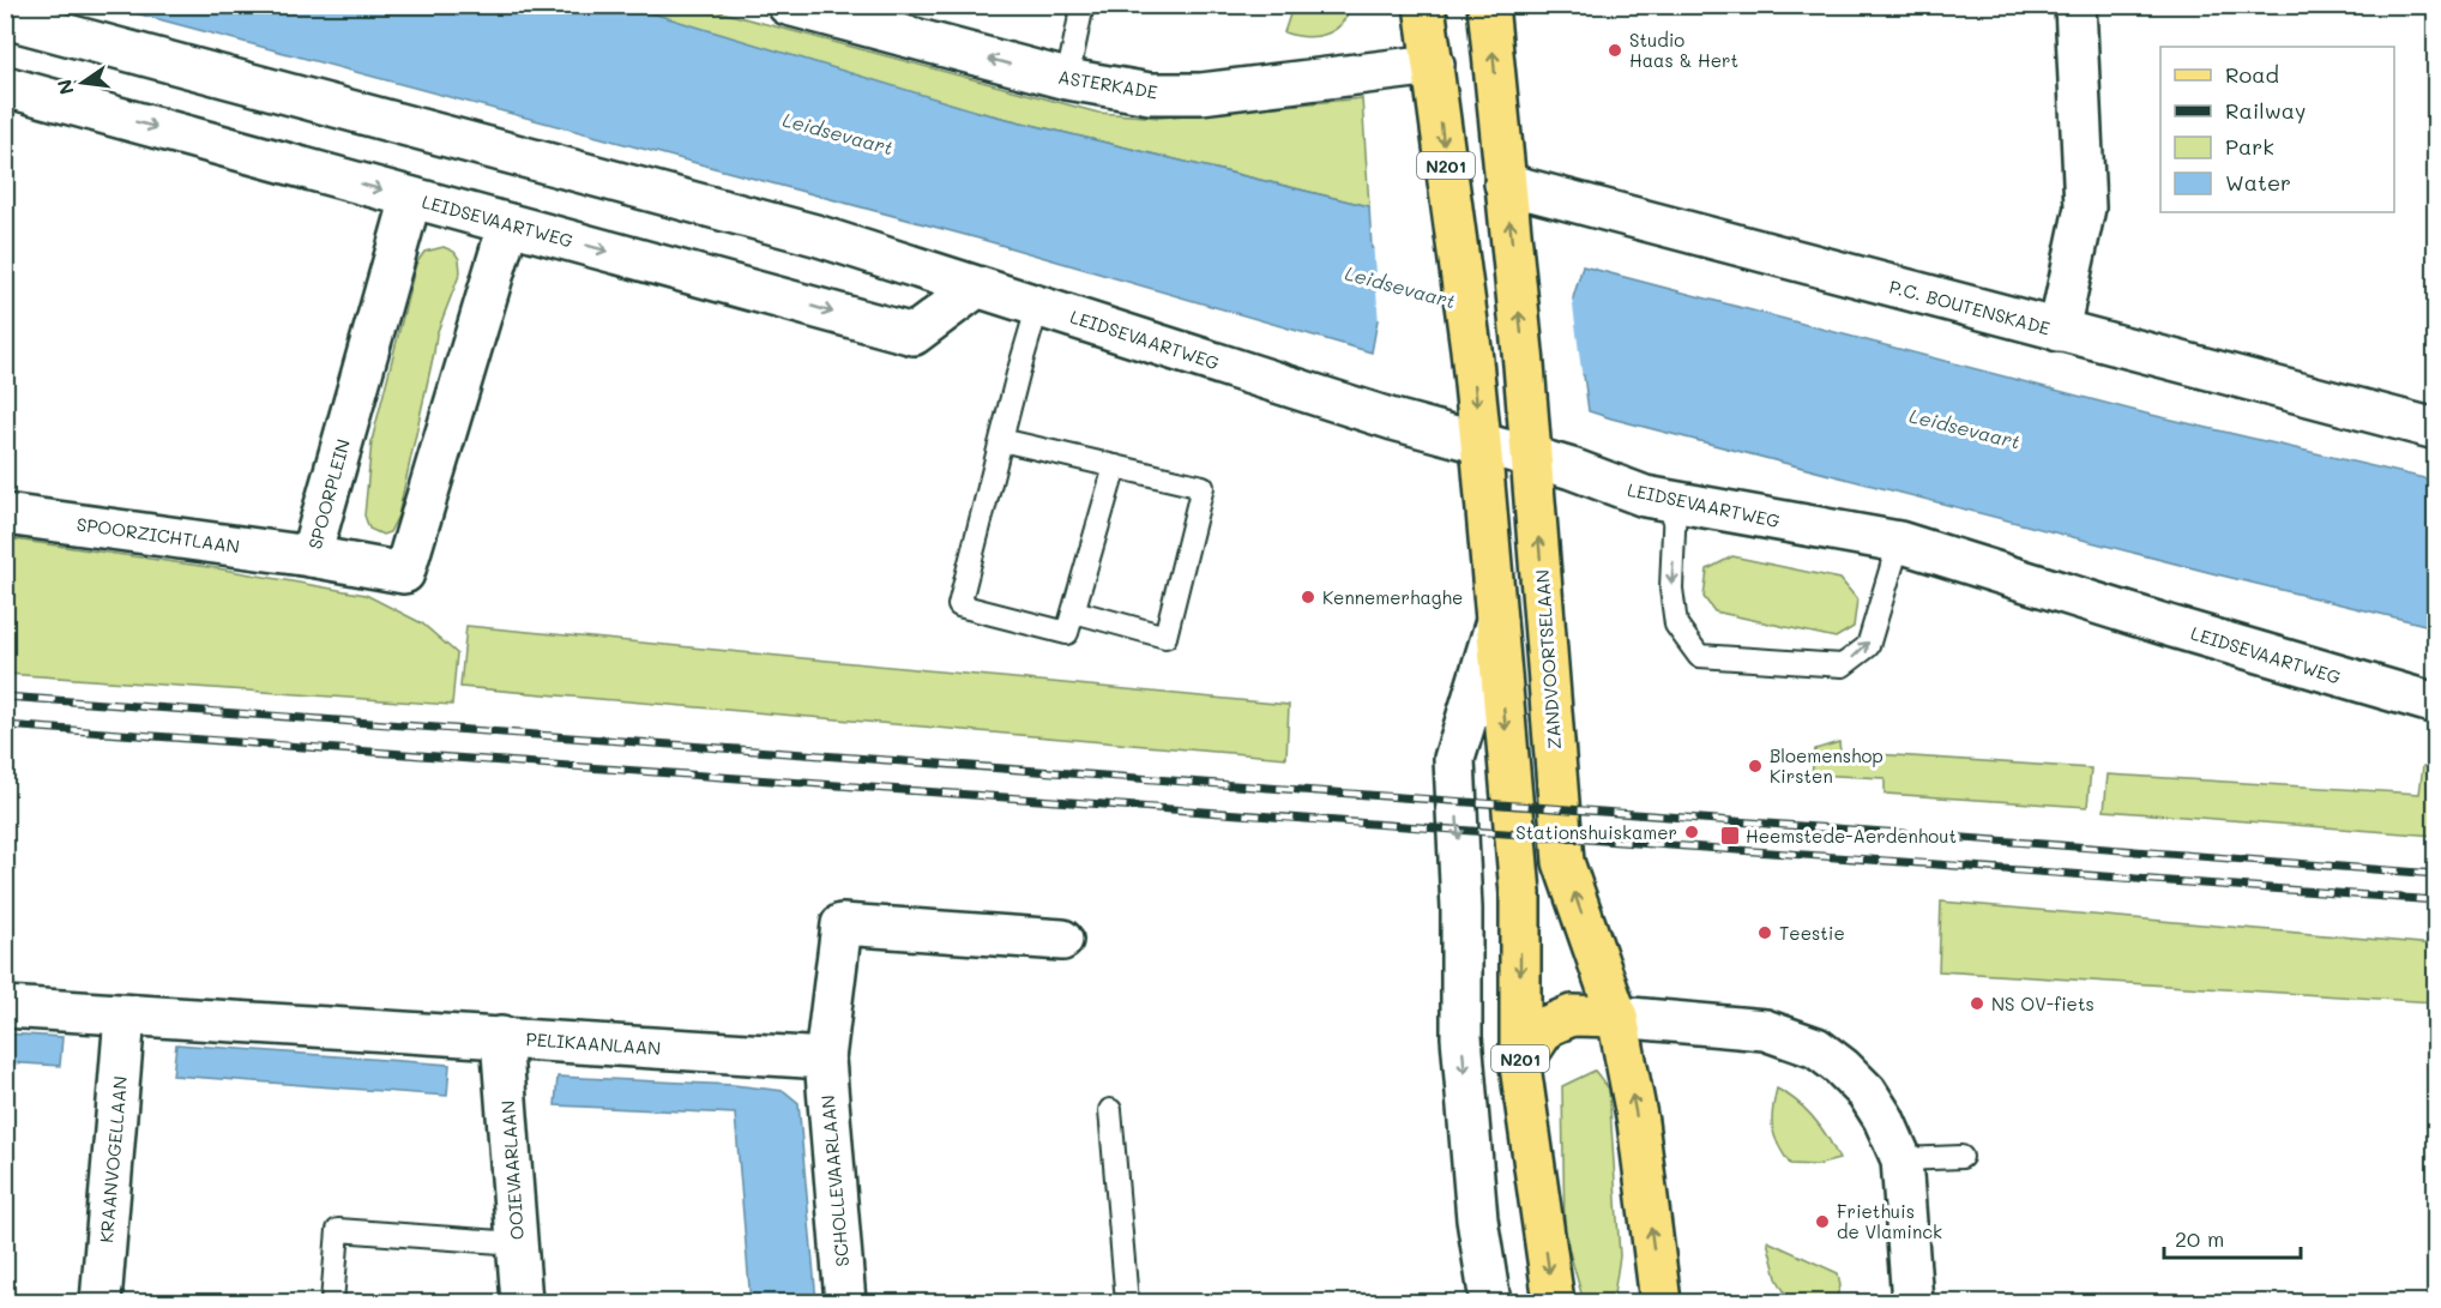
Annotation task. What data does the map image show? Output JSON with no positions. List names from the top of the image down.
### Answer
{
  "streets": {
    "main road": ["N201", "ZANDVOORTSELAAN"],
    "street": [
      "ASTERKADE",
      "LEIDSEVAARTWEG",
      "P.C. BOUTENSKADE",
      "SPOORPLEIN",
      "SPOORZICHTLAAN",
      "PELIKAANLAAN",
      "KRAANVOGELLAAN",
      "OOIEVAARLAAN",
      "SCHOLLEVAARLAAN"
    ]
  },
  "crossings": [
    ["ASTERKADE", "N201"],
    ["N201", "LEIDSEVAARTWEG"],
    ["N201", "ZANDVOORTSELAAN"],
    ["LEIDSEVAARTWEG", "SPOORPLEIN"],
    ["LEIDSEVAARTWEG", "ZANDVOORTSELAAN"],
    ["P.C. BOUTENSKADE", "ZANDVOORTSELAAN"],
    ["SPOORPLEIN", "SPOORZICHTLAAN"],
    ["PELIKAANLAAN", "KRAANVOGELLAAN"],
    ["PELIKAANLAAN", "OOIEVAARLAAN"],
    ["PELIKAANLAAN", "SCHOLLEVAARLAAN"]
  ],
  "one_way": ["ASTERKADE"],
  "water": ["Leidsevaart"],
  "places": {
    "other": [
      "Studio Haas & Hert",
      "Kennemerhaghe",
      "Bloemenshop Kirsten",
      "Stationshuiskamer",
      "Teestie",
      "NS OV-fiets",
      "Friethuis de Vlaminck"
    ],
    "transit": ["Heemstede-Aerdenhout"]
  },
  "legend": [
    "Road",
    "Railway",
    "Park",
    "Water"
  ],
  "scale_bar": "20 m",
  "north": "left"
}
